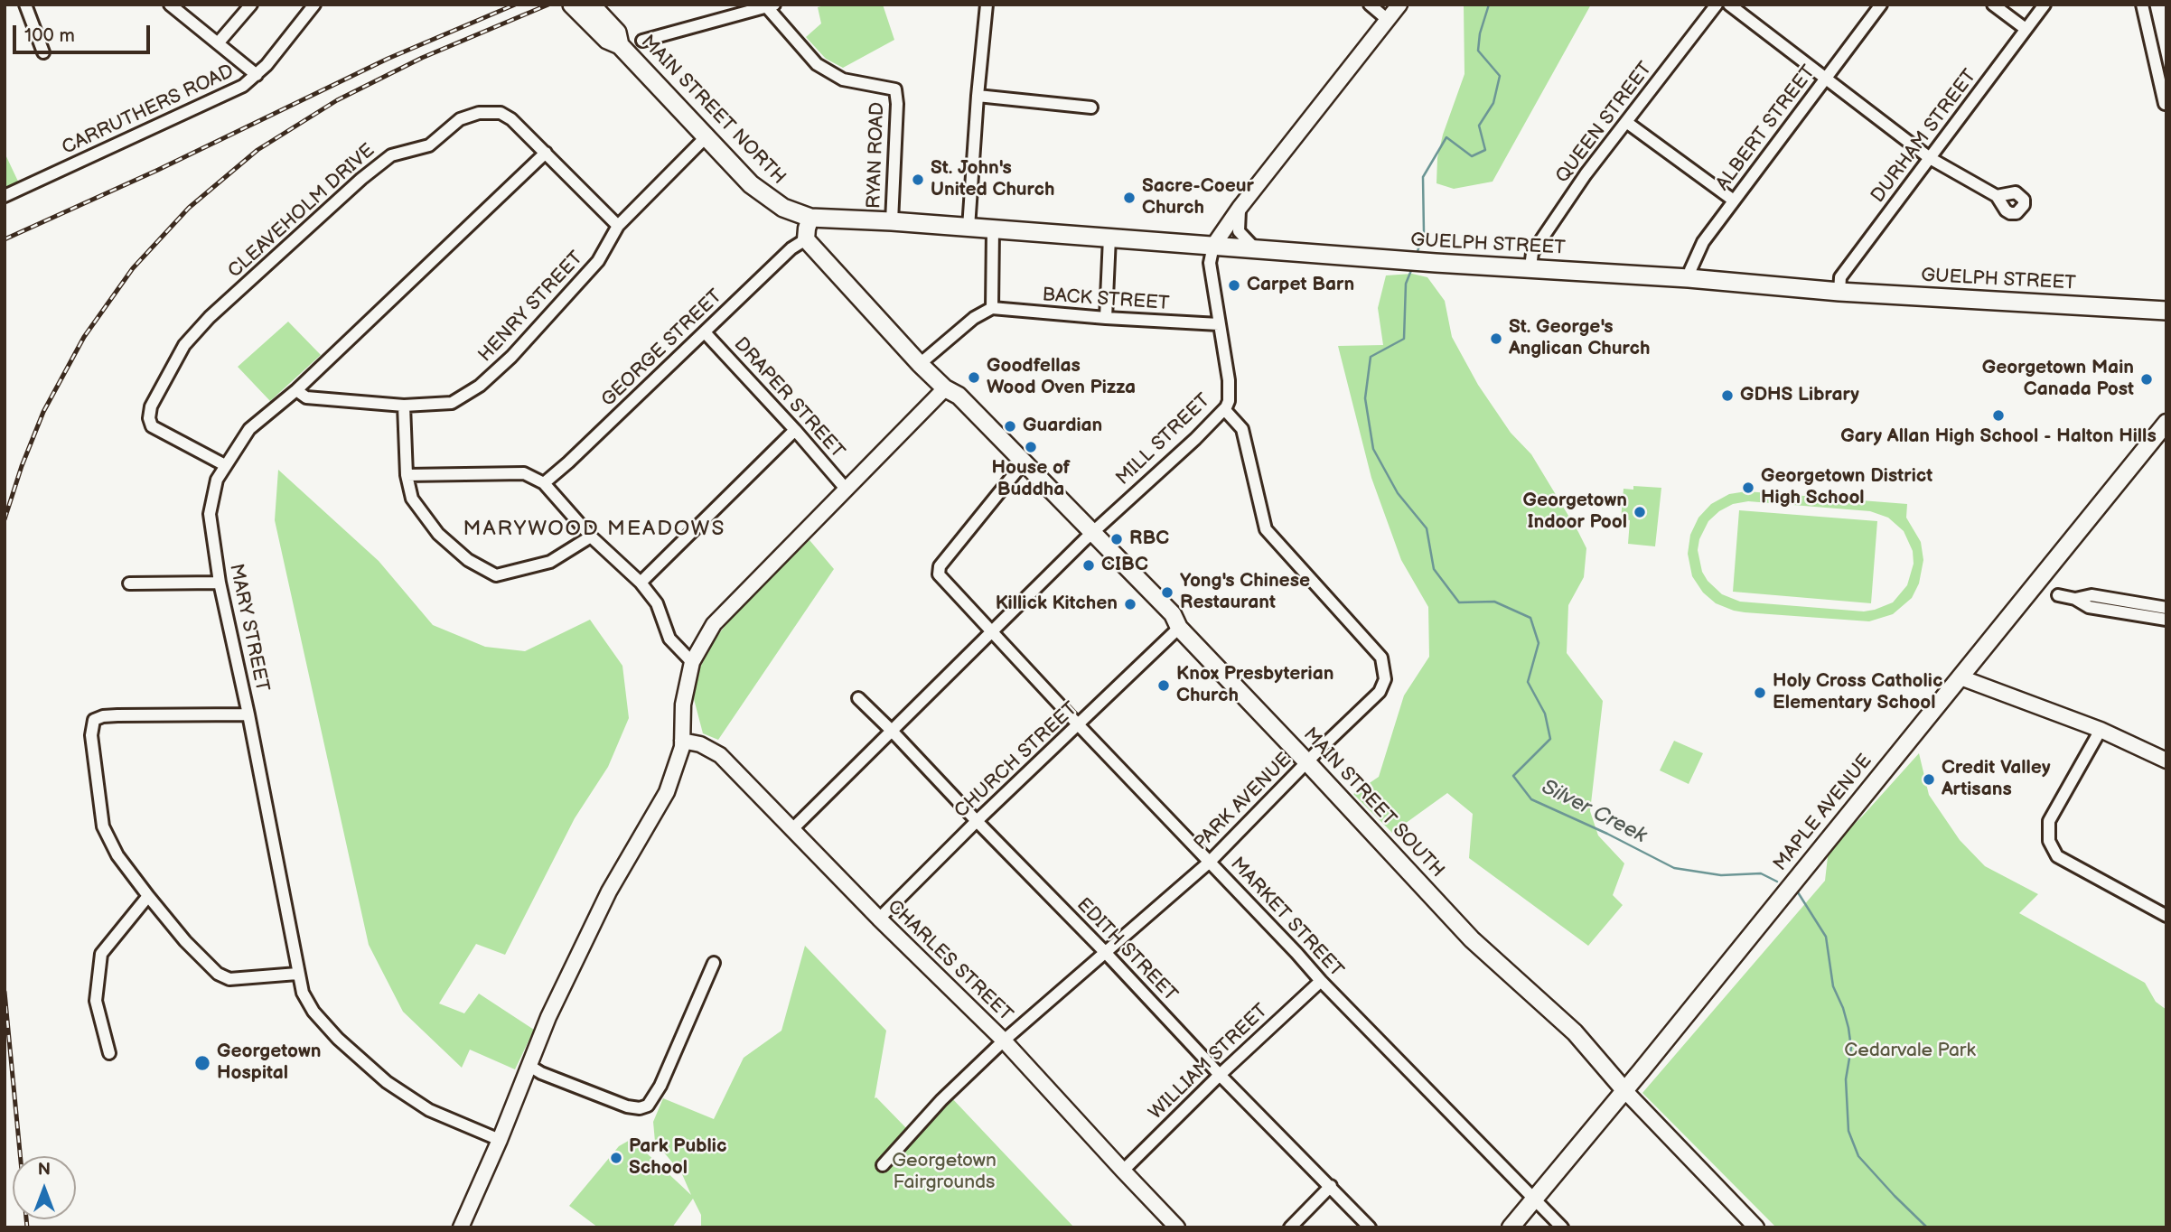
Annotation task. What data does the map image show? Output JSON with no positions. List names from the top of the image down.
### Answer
{
  "streets": {
    "main road": [
      "MAIN STREET NORTH",
      "GUELPH STREET",
      "MAIN STREET SOUTH",
      "MAPLE AVENUE"
    ],
    "street": [
      "CARRUTHERS ROAD",
      "QUEEN STREET",
      "ALBERT STREET",
      "DURHAM STREET",
      "RYAN ROAD",
      "CLEAVEHOLM DRIVE",
      "BACK STREET",
      "HENRY STREET",
      "GEORGE STREET",
      "DRAPER STREET",
      "MILL STREET",
      "MARY STREET",
      "CHURCH STREET",
      "PARK AVENUE",
      "MARKET STREET",
      "EDITH STREET",
      "CHARLES STREET",
      "WILLIAM STREET"
    ]
  },
  "crossings": [
    ["MAIN STREET NORTH", "GUELPH STREET"],
    ["MAIN STREET NORTH", "HENRY STREET"],
    ["QUEEN STREET", "GUELPH STREET"],
    ["ALBERT STREET", "GUELPH STREET"],
    ["DURHAM STREET", "GUELPH STREET"],
    ["RYAN ROAD", "GUELPH STREET"],
    ["CLEAVEHOLM DRIVE", "HENRY STREET"],
    ["CLEAVEHOLM DRIVE", "MARY STREET"],
    ["GUELPH STREET", "MILL STREET"],
    ["BACK STREET", "MILL STREET"],
    ["HENRY STREET", "MARY STREET"],
    ["GEORGE STREET", "DRAPER STREET"],
    ["GEORGE STREET", "MAIN STREET SOUTH"],
    ["MILL STREET", "PARK AVENUE"],
    ["MILL STREET", "MAIN STREET SOUTH"],
    ["MILL STREET", "MARKET STREET"],
    ["MILL STREET", "EDITH STREET"],
    ["MILL STREET", "CHARLES STREET"],
    ["CHURCH STREET", "MAIN STREET SOUTH"],
    ["CHURCH STREET", "MARKET STREET"],
    ["CHURCH STREET", "EDITH STREET"],
    ["CHURCH STREET", "CHARLES STREET"],
    ["PARK AVENUE", "MAIN STREET SOUTH"],
    ["PARK AVENUE", "MARKET STREET"],
    ["PARK AVENUE", "EDITH STREET"],
    ["PARK AVENUE", "CHARLES STREET"],
    ["MAIN STREET SOUTH", "MAPLE AVENUE"],
    ["MAIN STREET SOUTH", "MARKET STREET"],
    ["MAPLE AVENUE", "MARKET STREET"],
    ["MARKET STREET", "WILLIAM STREET"],
    ["EDITH STREET", "WILLIAM STREET"],
    ["CHARLES STREET", "WILLIAM STREET"]
  ],
  "districts": ["MARYWOOD MEADOWS"],
  "water": ["Silver Creek"],
  "parks": ["Cedarvale Park", "Georgetown Fairgrounds"],
  "places": [
    "St. John's United Church",
    "Sacre-Coeur Church",
    "Carpet Barn",
    "St. George's Anglican Church",
    "Goodfellas Wood Oven Pizza",
    "Georgetown Main Canada Post",
    "GDHS Library",
    "Gary Allan High School - Halton Hills",
    "Guardian",
    "House of Buddha",
    "Georgetown District High School",
    "Georgetown Indoor Pool",
    "RBC",
    "CIBC",
    "Yong's Chinese Restaurant",
    "Killick Kitchen",
    "Knox Presbyterian Church",
    "Holy Cross Catholic Elementary School",
    "Credit Valley Artisans",
    "Georgetown Hospital",
    "Park Public School"
  ],
  "scale_bar": "100 m",
  "north": "top"
}
